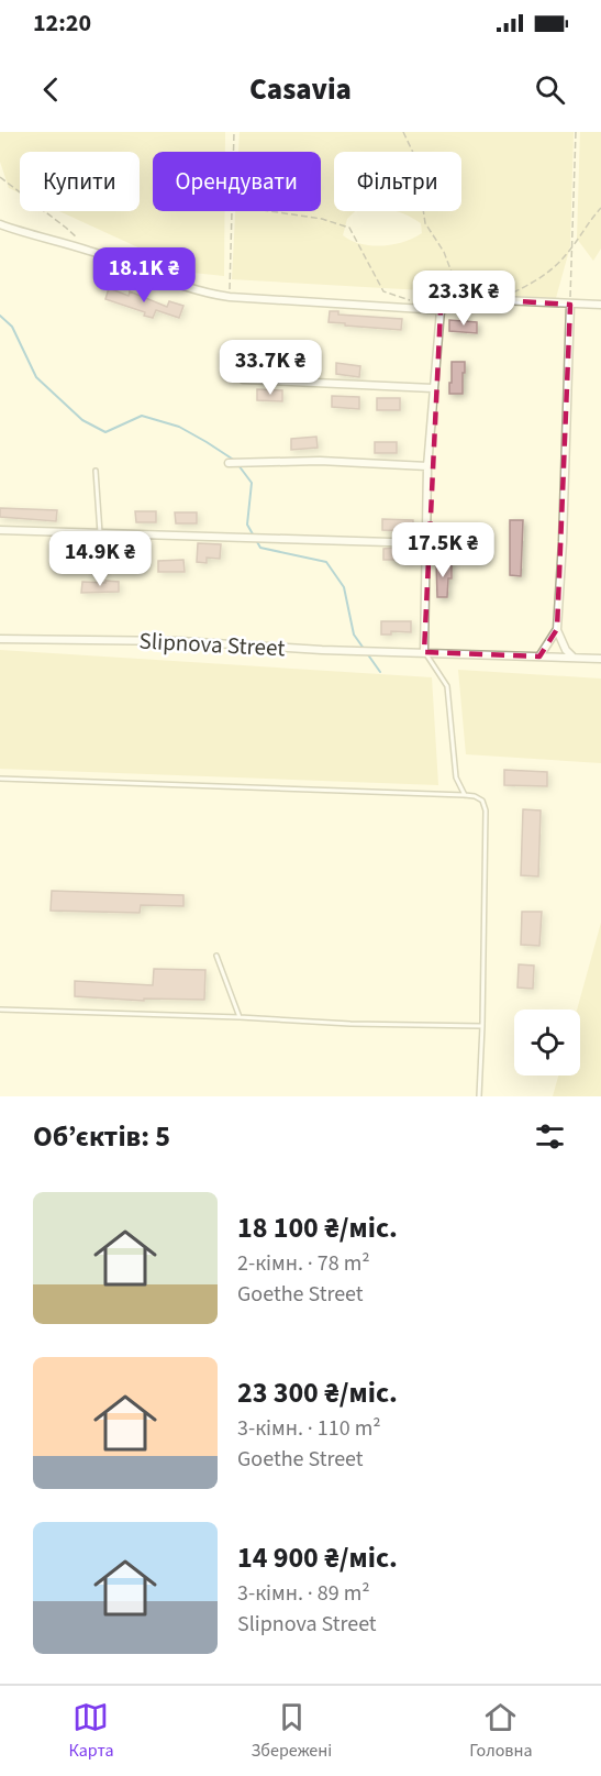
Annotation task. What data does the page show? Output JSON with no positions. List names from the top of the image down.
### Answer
{
  "streets": {
    "street": ["Slipnova Street"]
  },
  "page": {
    "status": "12:20",
    "header": "Casavia",
    "chip": ["Купити", "Орендувати", "Фільтри"],
    "price": [
      "18.1K ₴",
      "23.3K ₴",
      "33.7K ₴",
      "17.5K ₴",
      "14.9K ₴"
    ],
    "heading": "Об’єктів: 5",
    "list": [
      {
        "name": "18 100 ₴/міс.",
        "note": "2-кімн. · 78 m² · Goethe Street"
      },
      {
        "name": "23 300 ₴/міс.",
        "note": "3-кімн. · 110 m² · Goethe Street"
      },
      {
        "name": "14 900 ₴/міс.",
        "note": "3-кімн. · 89 m² · Slipnova Street"
      }
    ],
    "tabs": ["Карта", "Збережені", "Головна"]
  }
}
